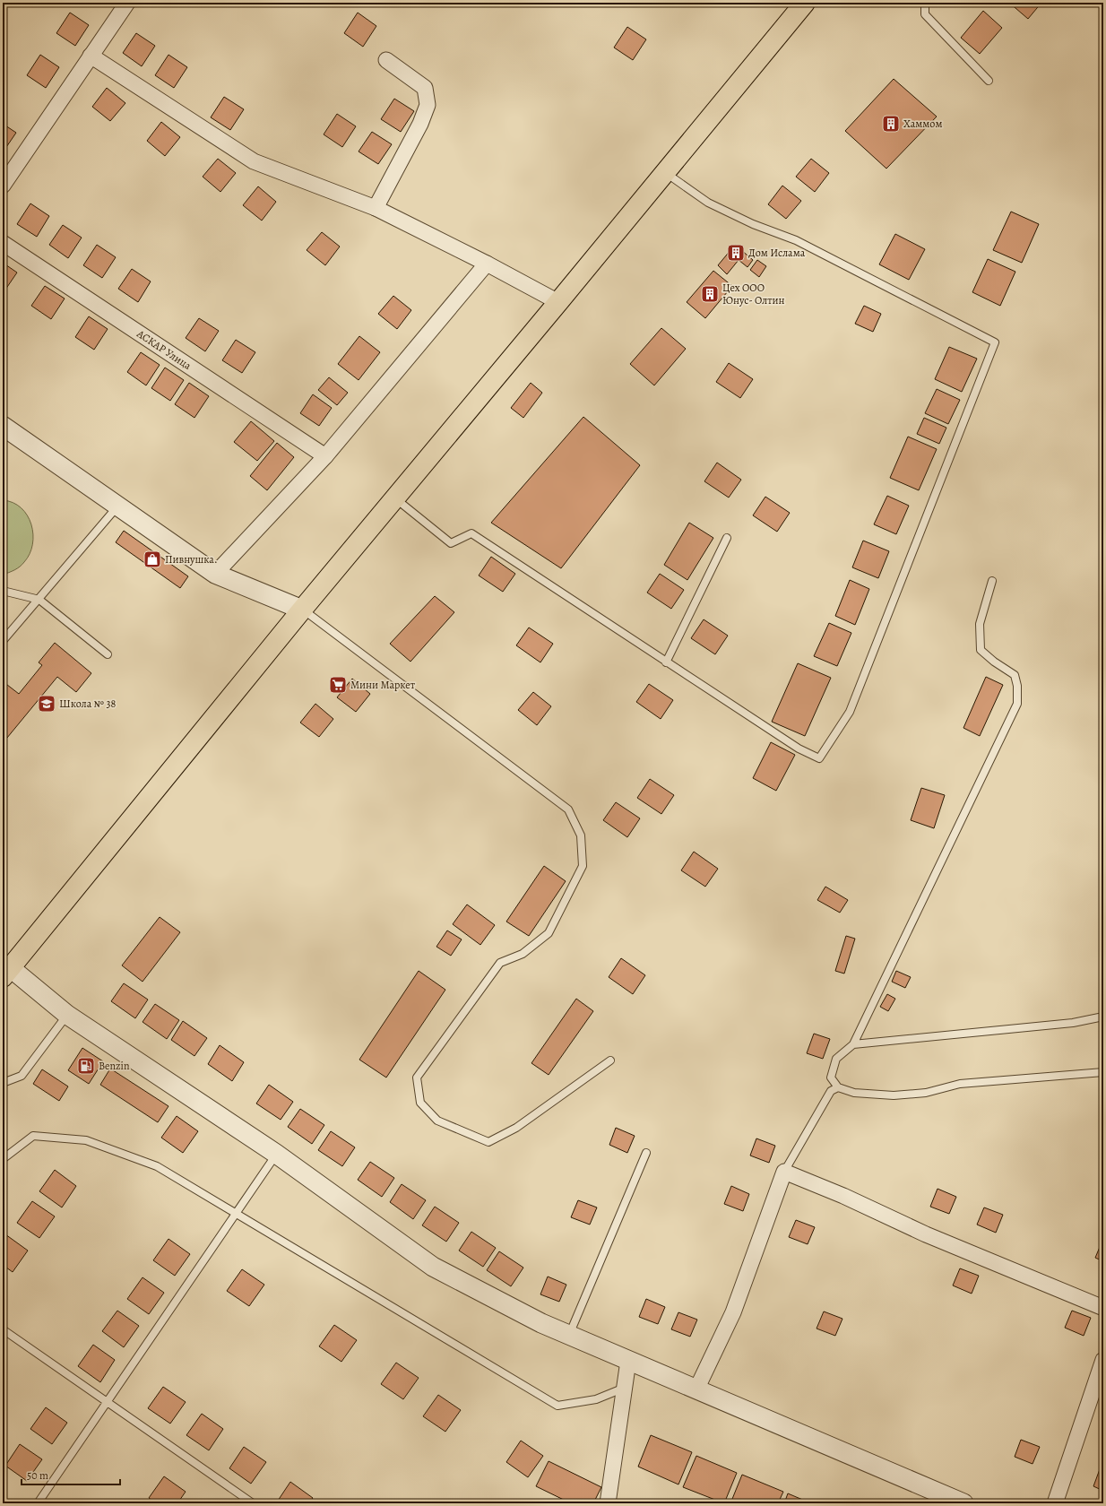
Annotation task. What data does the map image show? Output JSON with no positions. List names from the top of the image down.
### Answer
{
  "streets": {
    "street": ["АСКАР Улица"]
  },
  "places": {
    "building": ["Хаммом", "Дом Ислама", "Цех ООО Юнус- Олтин"],
    "shop": ["Пивнушка."],
    "supermarket": ["Мини Маркет"],
    "school or university": ["Школа № 38"],
    "fuel station": ["Benzin"]
  },
  "scale_bar": "50 m"
}
